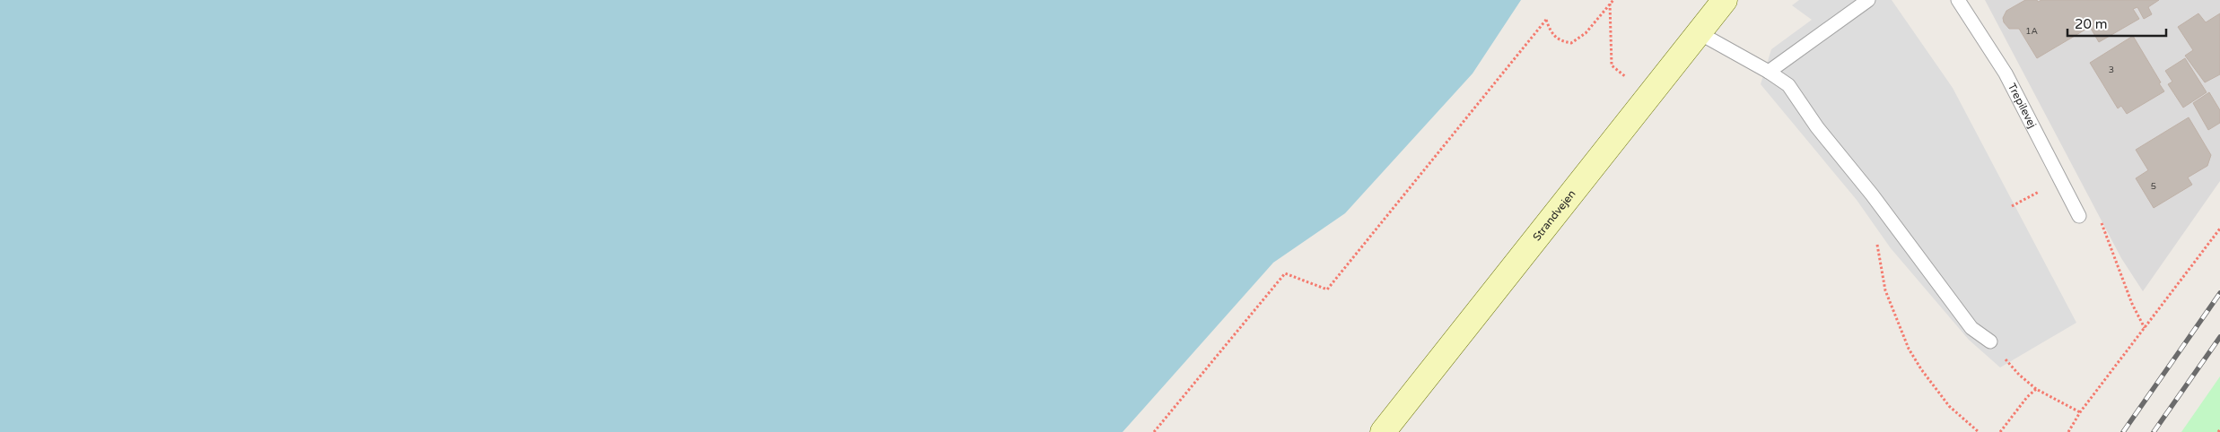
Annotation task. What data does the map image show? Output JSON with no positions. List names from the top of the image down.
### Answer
{
  "streets": {
    "main road": ["Strandvejen"],
    "lane": ["Trepilevej"]
  },
  "house_numbers": ["1A", "3", "5"],
  "scale_bar": "20 m"
}
